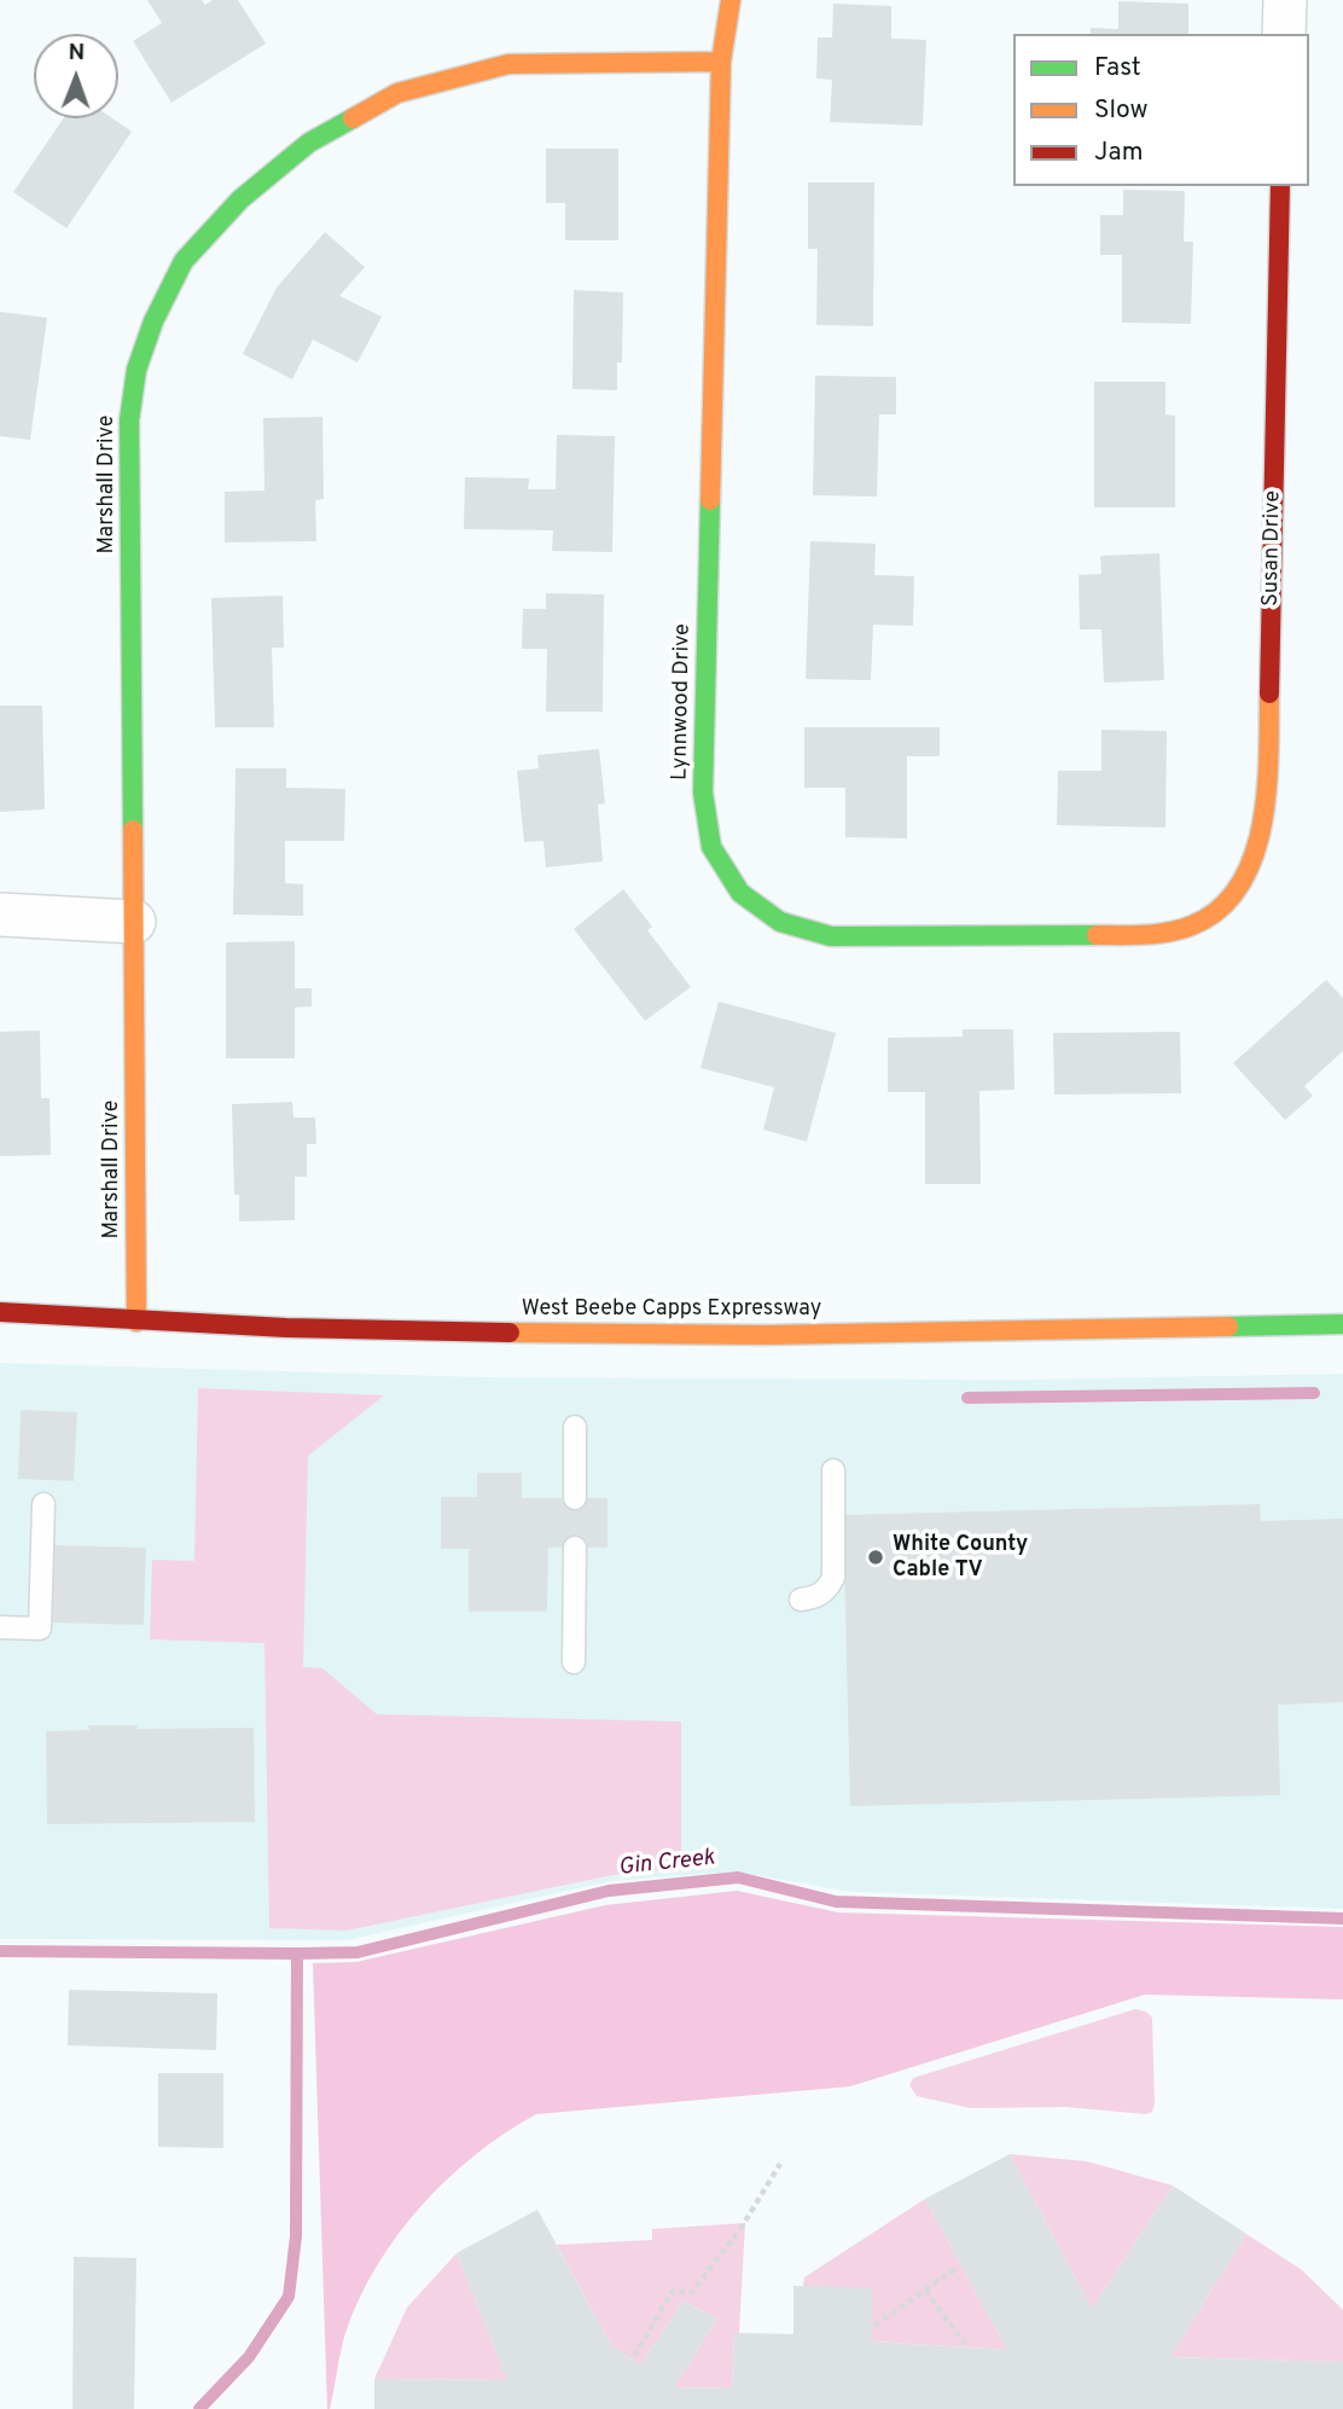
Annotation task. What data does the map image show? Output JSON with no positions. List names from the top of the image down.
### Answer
{
  "streets": {
    "street": [
      "Marshall Drive",
      "Susan Drive",
      "Lynnwood Drive",
      "West Beebe Capps Expressway"
    ]
  },
  "crossings": [
    ["Marshall Drive", "Lynnwood Drive"],
    ["Marshall Drive", "West Beebe Capps Expressway"],
    ["Susan Drive", "Lynnwood Drive"]
  ],
  "water": ["Gin Creek"],
  "places": ["White County Cable TV"],
  "legend": ["Fast", "Slow", "Jam"],
  "north": "top"
}
